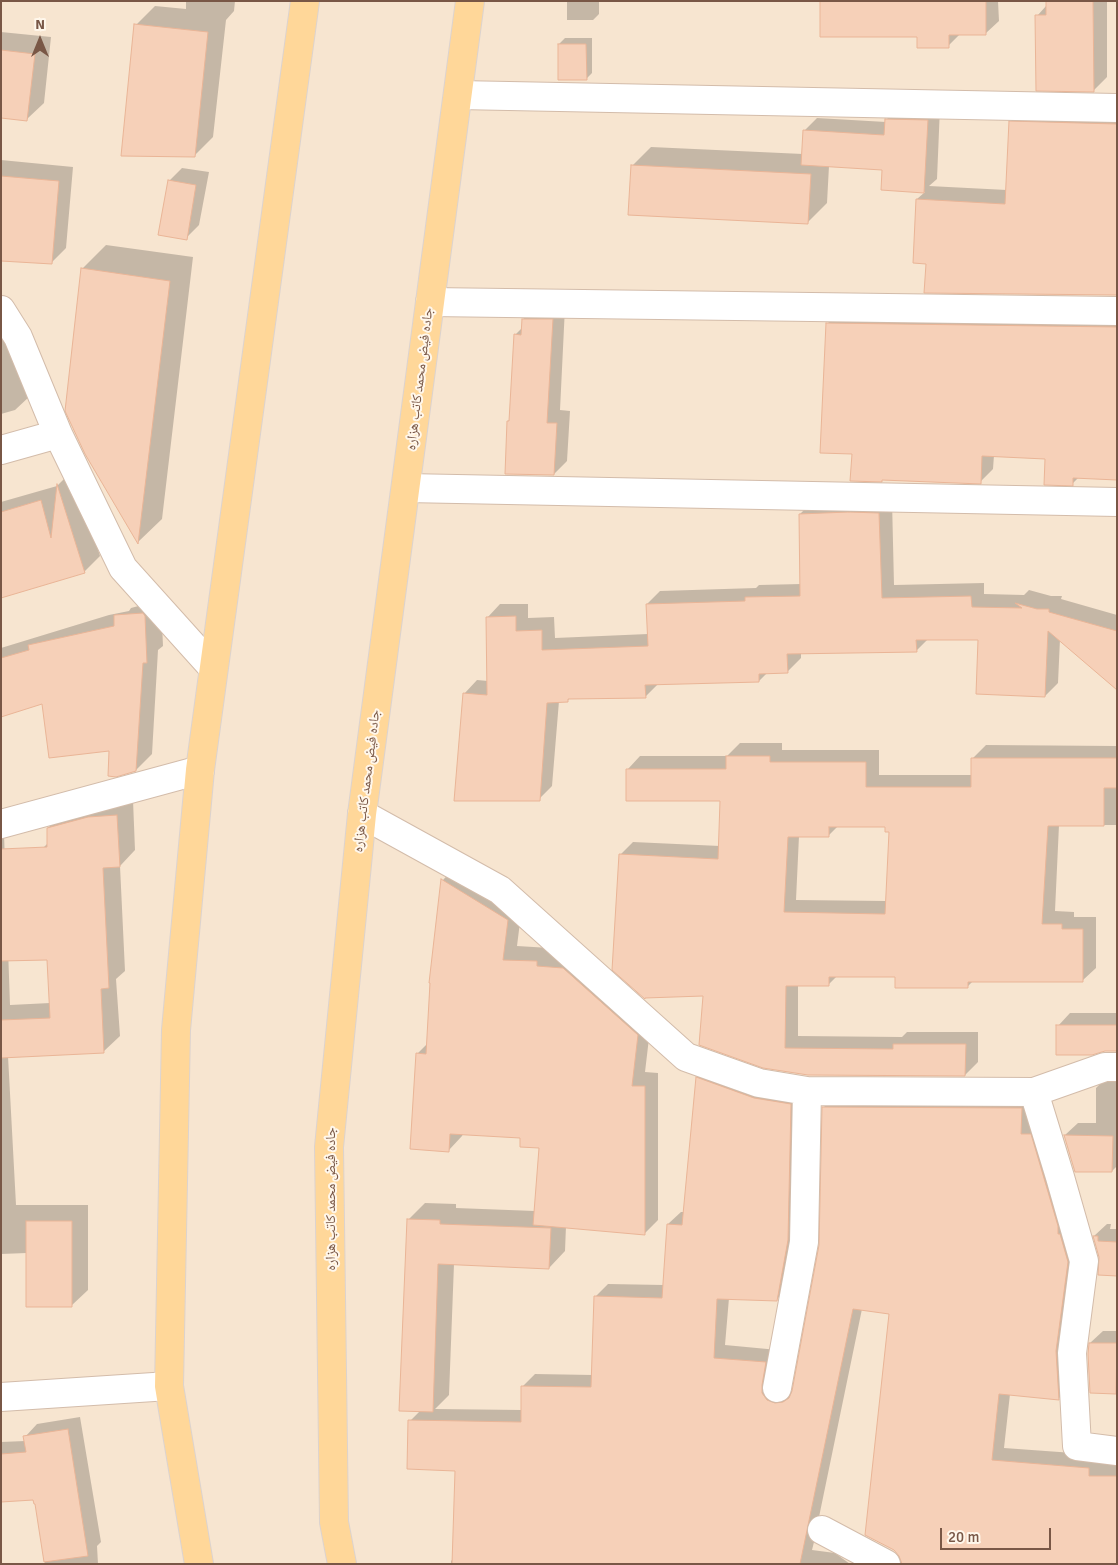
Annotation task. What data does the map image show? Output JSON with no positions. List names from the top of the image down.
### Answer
{
  "streets": {
    "main road": ["جاده فیض محمد کاتب هزاره"]
  },
  "scale_bar": "20 m",
  "north": "top"
}
